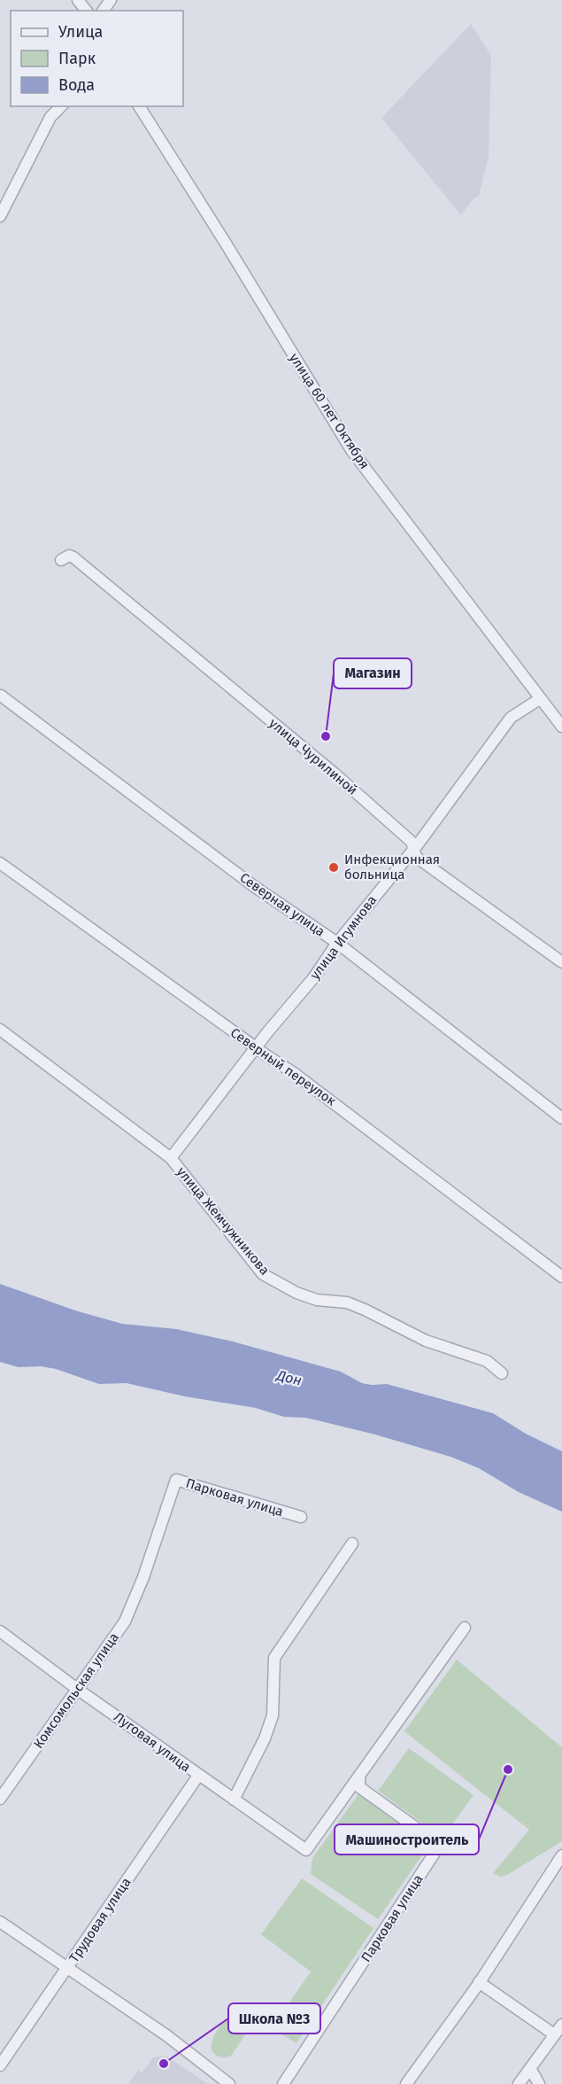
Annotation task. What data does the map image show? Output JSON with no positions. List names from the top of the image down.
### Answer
{
  "streets": {
    "street": [
      "улица 60 лет Октября",
      "улица Чурилиной",
      "Северная улица",
      "улица Игумнова",
      "Северный переулок",
      "улица Жемчужникова",
      "Парковая улица",
      "Комсомольская улица",
      "Луговая улица",
      "Трудовая улица"
    ]
  },
  "crossings": [
    ["улица 60 лет Октября", "улица Игумнова"],
    ["улица Чурилиной", "улица Игумнова"],
    ["Северная улица", "улица Игумнова"],
    ["улица Игумнова", "Северный переулок"],
    ["улица Игумнова", "улица Жемчужникова"],
    ["Парковая улица", "Комсомольская улица"],
    ["Парковая улица", "Луговая улица"],
    ["Комсомольская улица", "Луговая улица"],
    ["Луговая улица", "Трудовая улица"]
  ],
  "water": ["Дон"],
  "places": [
    "Магазин",
    "Инфекционная больница",
    "Машиностроитель",
    "Школа №3"
  ],
  "legend": ["Улица", "Парк", "Вода"]
}
